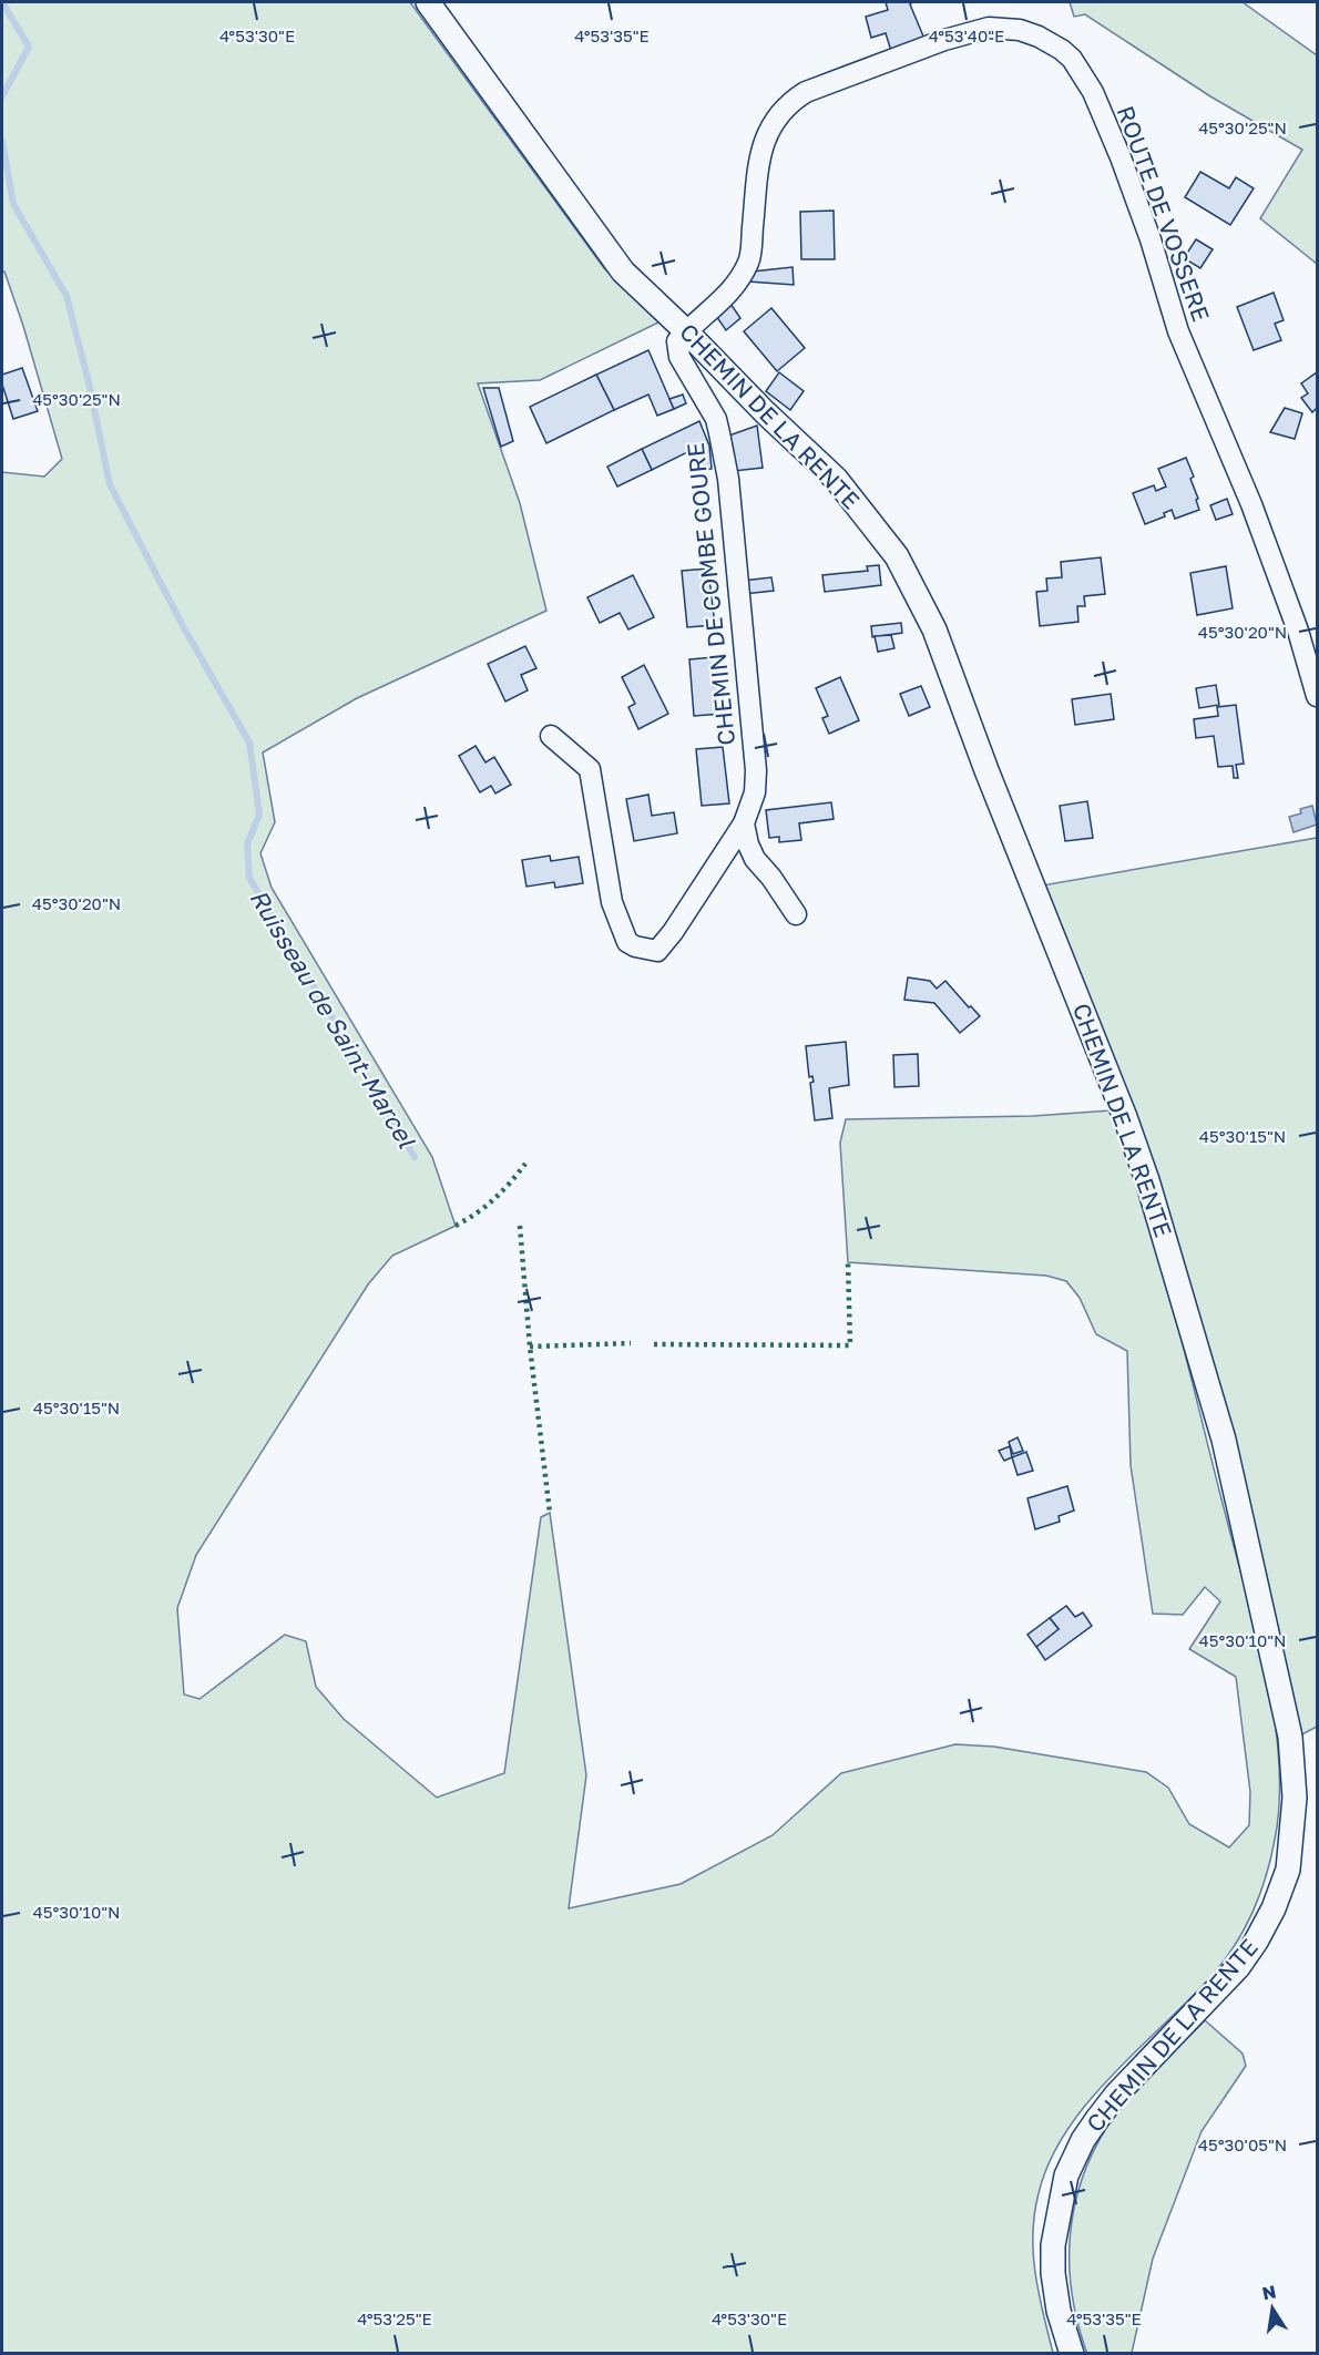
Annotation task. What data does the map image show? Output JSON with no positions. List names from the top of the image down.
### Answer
{
  "streets": {
    "street": ["ROUTE DE VOSSERE", "CHEMIN DE LA RENTE", "CHEMIN DE COMBE GOURE"]
  },
  "crossings": [
    ["ROUTE DE VOSSERE", "CHEMIN DE LA RENTE"],
    ["ROUTE DE VOSSERE", "CHEMIN DE COMBE GOURE"],
    ["CHEMIN DE LA RENTE", "CHEMIN DE COMBE GOURE"]
  ],
  "water": ["Ruisseau de Saint-Marcel"],
  "north": "top",
  "coordinates": [
    "4°53'30\"E",
    "4°53'35\"E",
    "4°53'40\"E",
    "45°30'25\"N",
    "45°30'20\"N",
    "45°30'15\"N",
    "45°30'10\"N",
    "45°30'05\"N",
    "4°53'25\"E"
  ]
}
